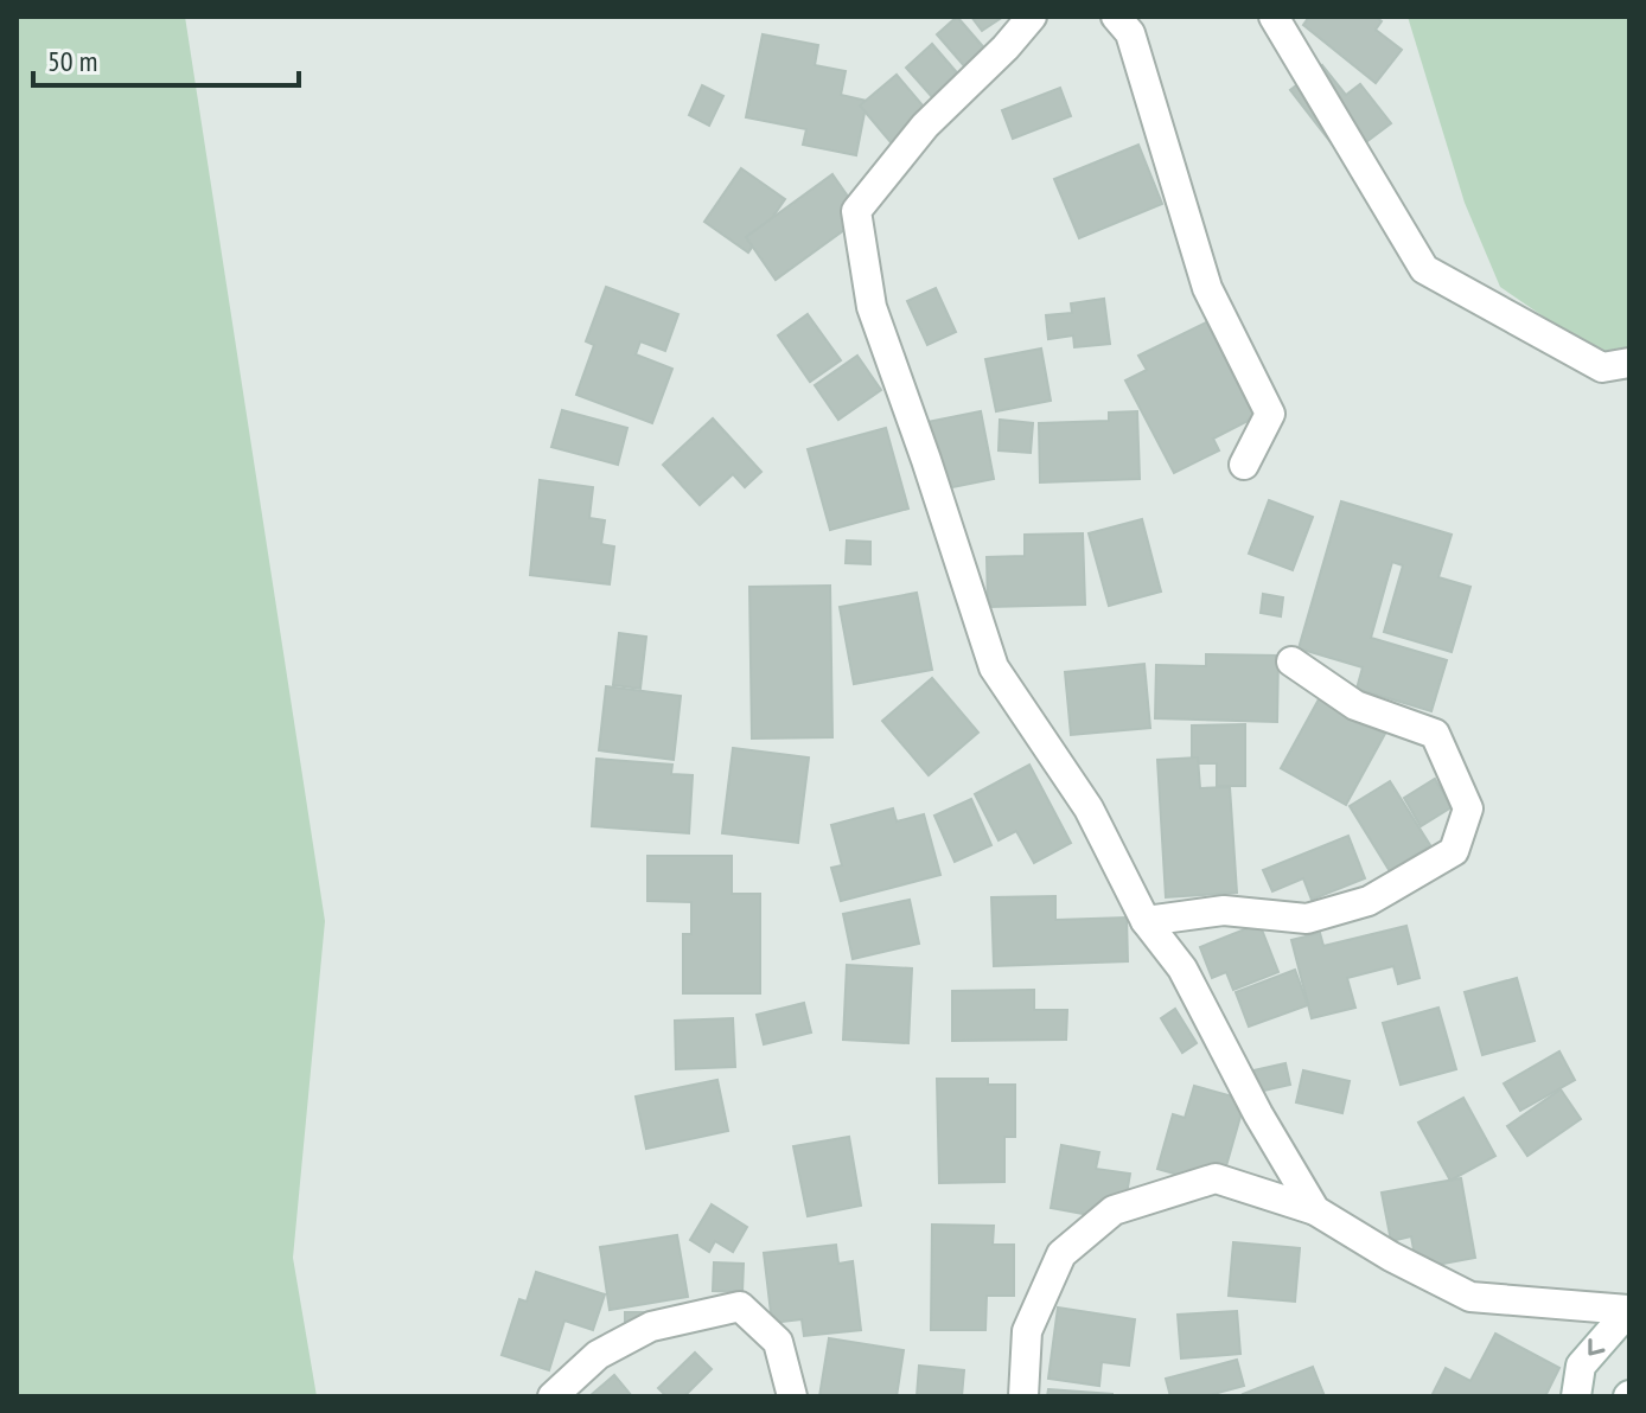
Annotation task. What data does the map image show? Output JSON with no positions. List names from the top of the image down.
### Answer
{
  "scale_bar": "50 m"
}
